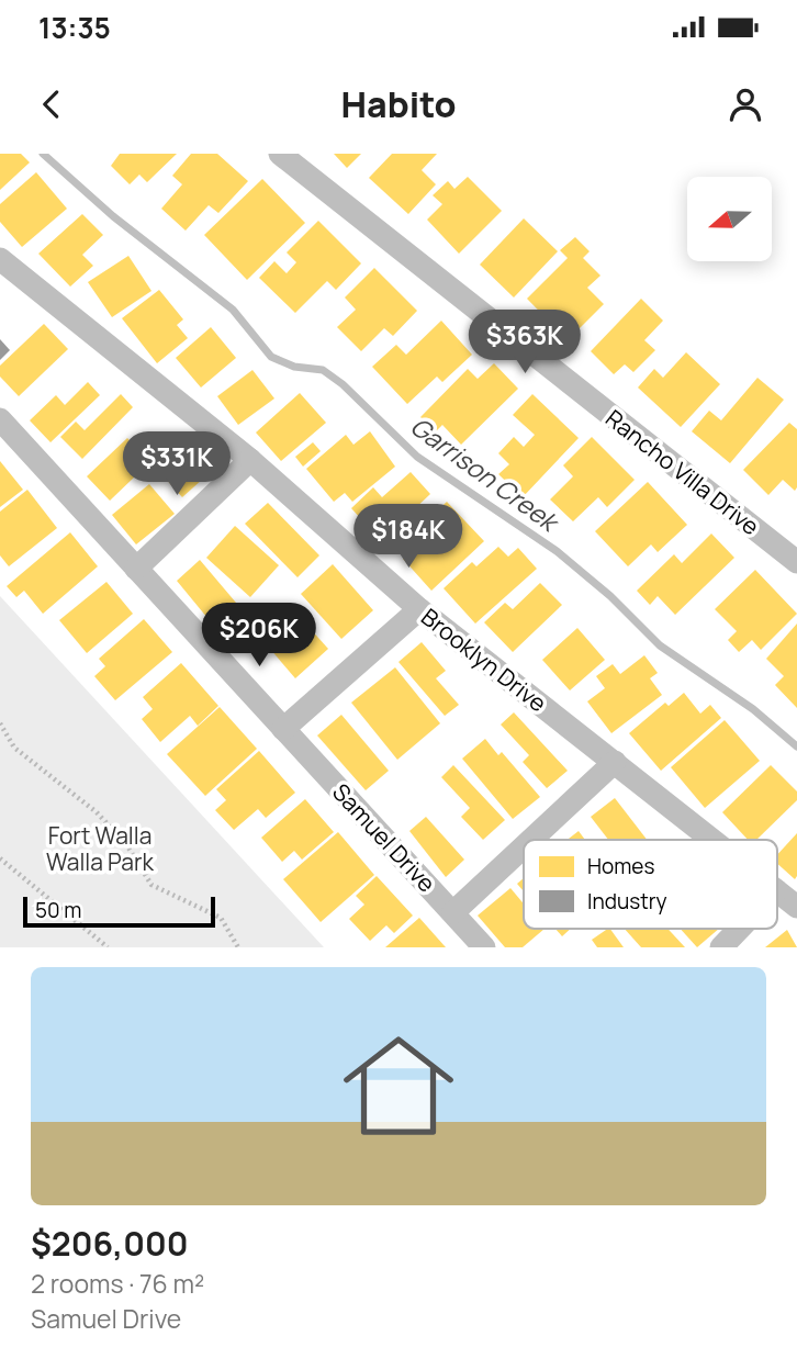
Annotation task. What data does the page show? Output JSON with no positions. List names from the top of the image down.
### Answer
{
  "streets": {
    "street": ["Rancho Villa Drive", "Brooklyn Drive", "Samuel Drive"]
  },
  "water": ["Garrison Creek"],
  "parks": ["Fort Walla Walla Park"],
  "legend": ["Homes", "Industry"],
  "scale_bar": "50 m",
  "north": "left",
  "page": {
    "status": "13:35",
    "header": "Habito",
    "price": [
      "$363K",
      "$331K",
      "$184K",
      "$206K"
    ],
    "scale": "50 m",
    "list": [
      {
        "name": "$206,000",
        "note": "2 rooms · 76 m² · Samuel Drive"
      }
    ]
  }
}
